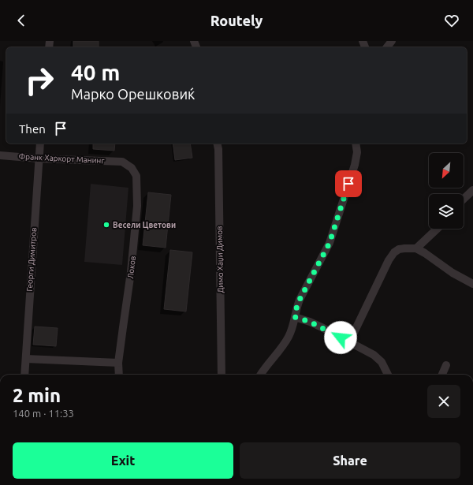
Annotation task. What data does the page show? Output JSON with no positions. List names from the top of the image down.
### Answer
{
  "streets": {
    "street": [
      "Франк Харкорт Манинг",
      "Георги Димитров",
      "Димо Хаџи Димов",
      "Локов"
    ]
  },
  "crossings": [
    ["Франк Харкорт Манинг", "Георги Димитров"],
    ["Франк Харкорт Манинг", "Локов"]
  ],
  "places": ["Весели Цветови"],
  "north": "bottom left",
  "page": {
    "header": "Routely",
    "turn": ["40 m", "Марко Орешковиќ"],
    "then": "Then",
    "heading": ["2 min", "140 m · 11:33"],
    "buttons": ["Exit", "Share"]
  }
}
